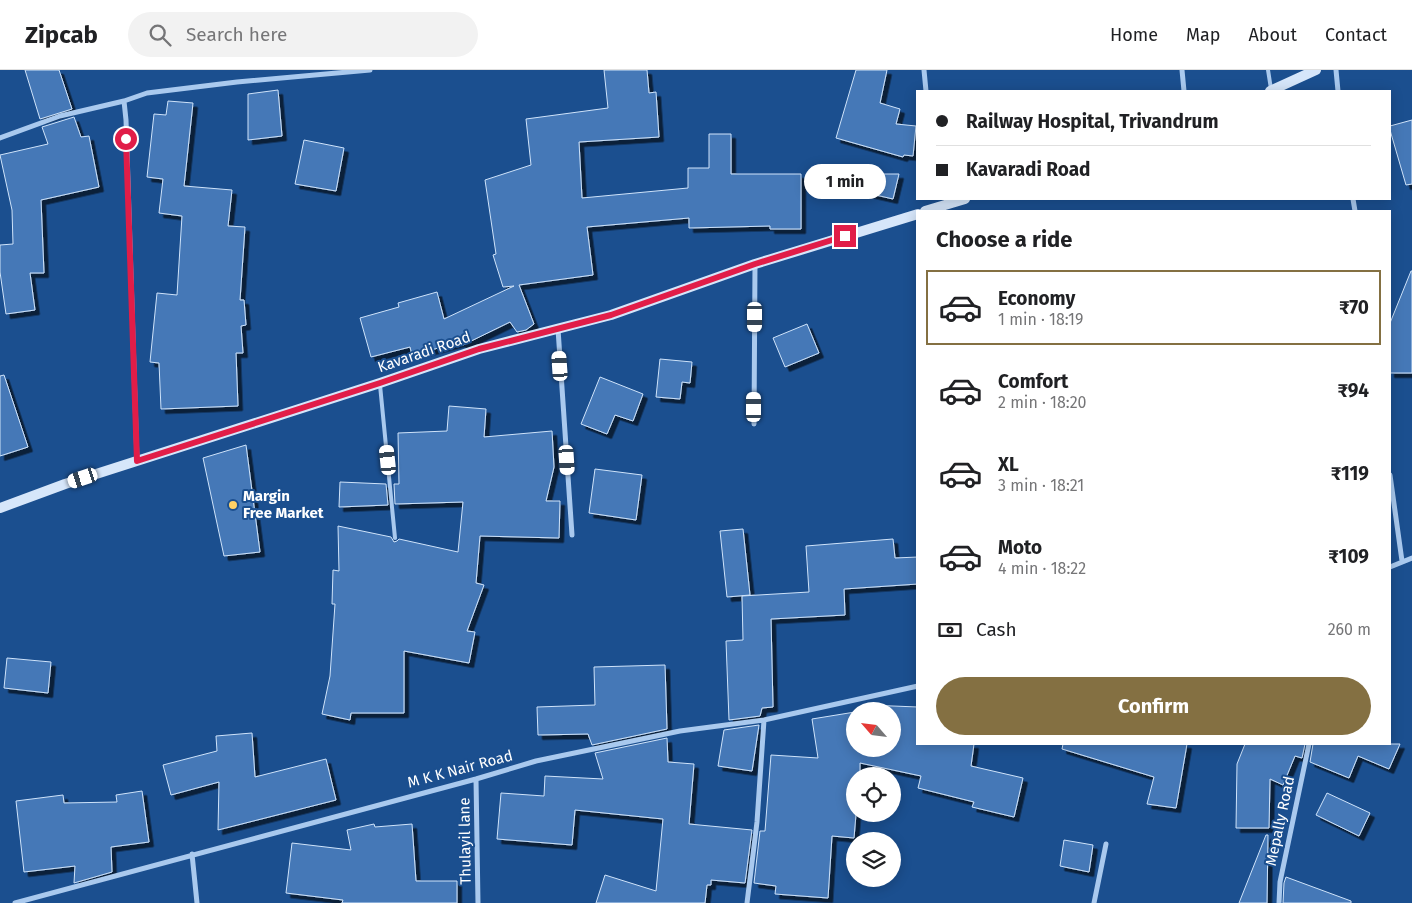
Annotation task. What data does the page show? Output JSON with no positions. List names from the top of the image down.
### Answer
{
  "streets": {
    "main road": ["Kavaradi Road"],
    "street": ["M K K Nair Road", "Mepally Road", "Thulayil lane"]
  },
  "crossings": [
    ["M K K Nair Road", "Thulayil lane"]
  ],
  "places": ["Margin Free Market"],
  "north": "top left",
  "page": {
    "header": "Zipcab",
    "search": "Search here",
    "nav": [
      "Home",
      "Map",
      "About",
      "Contact"
    ],
    "banner": ["Railway Hospital, Trivandrum", "Kavaradi Road"],
    "bubble": "1 min",
    "heading": "Choose a ride",
    "list": [
      {
        "name": "Economy",
        "note": "1 min · 18:19",
        "value": "₹70"
      },
      {
        "name": "Comfort",
        "note": "2 min · 18:20",
        "value": "₹94"
      },
      {
        "name": "XL",
        "note": "3 min · 18:21",
        "value": "₹119"
      },
      {
        "name": "Moto",
        "note": "4 min · 18:22",
        "value": "₹109"
      }
    ],
    "pay": ["Cash", "260 m"],
    "buttons": "Confirm"
  }
}
